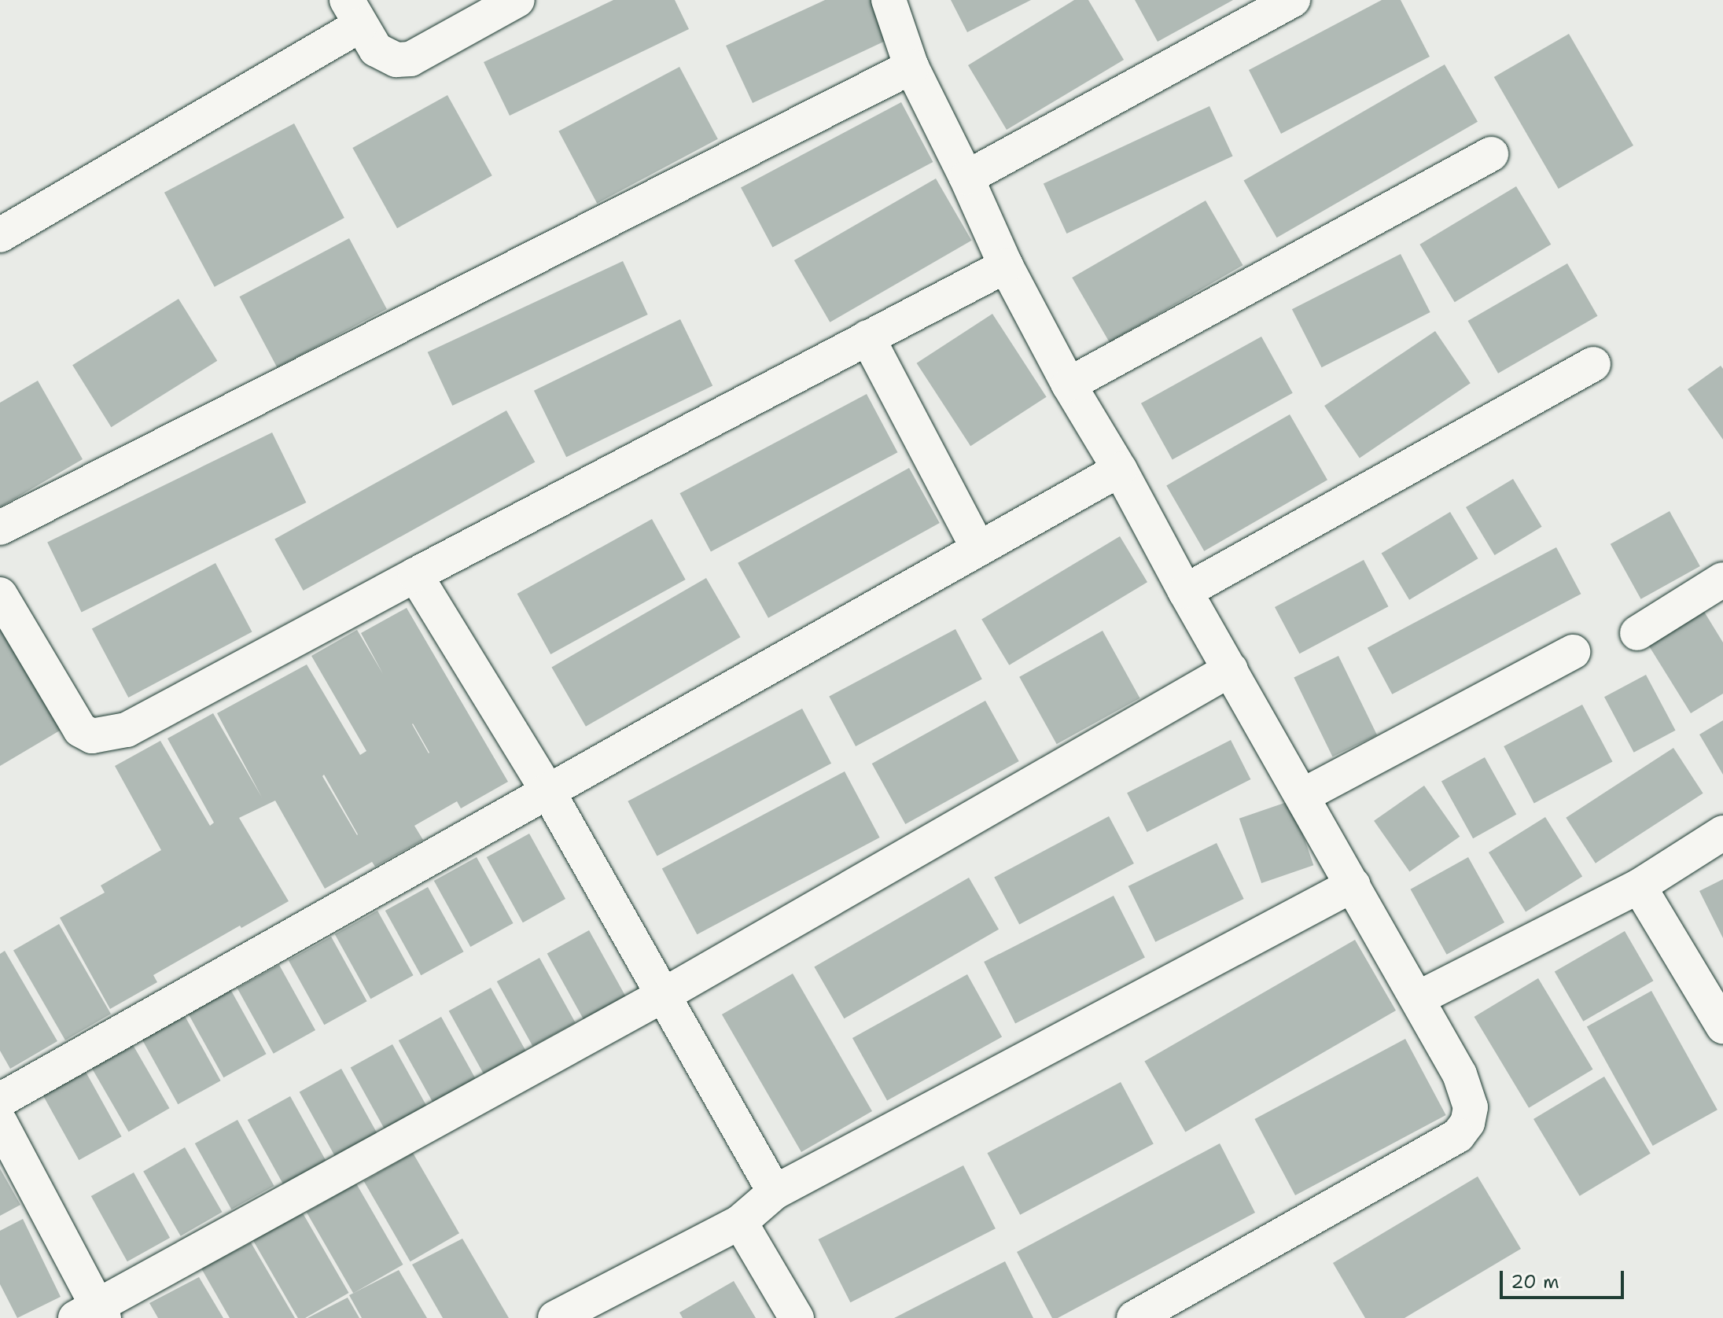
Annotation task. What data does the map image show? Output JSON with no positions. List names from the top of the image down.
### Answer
{
  "scale_bar": "20 m"
}
